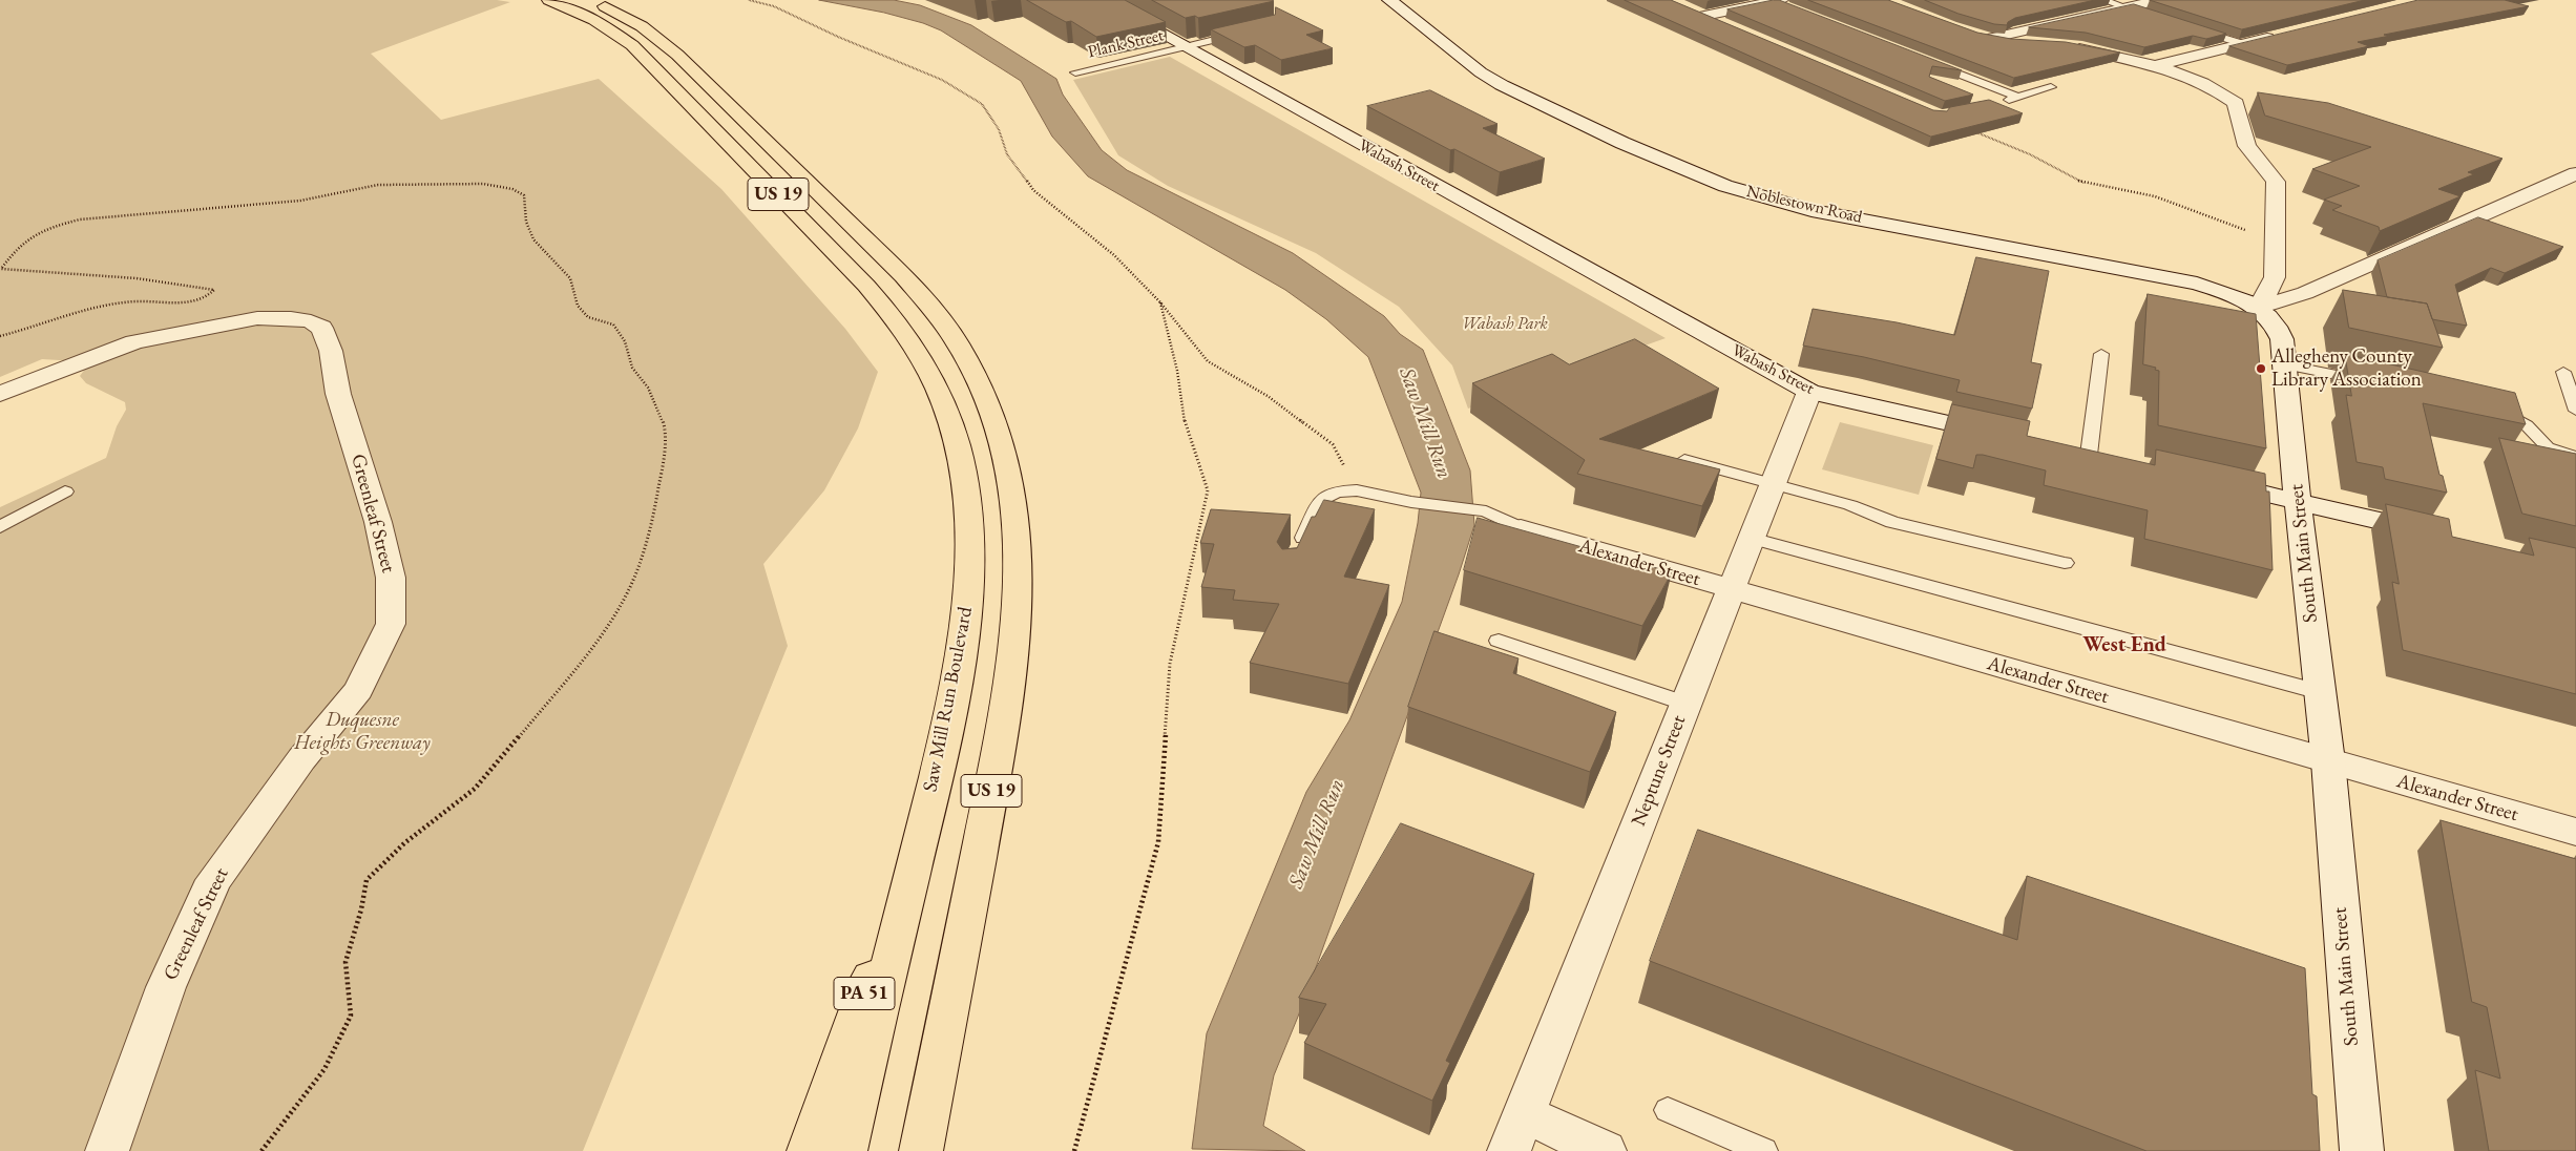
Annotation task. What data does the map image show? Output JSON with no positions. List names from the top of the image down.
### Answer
{
  "streets": {
    "highway": ["US 19", "Saw Mill Run Boulevard", "PA 51"],
    "street": [
      "Wabash Street",
      "Noblestown Road",
      "Greenleaf Street",
      "South Main Street",
      "Alexander Street",
      "Neptune Street"
    ],
    "lane": ["Plank Street"]
  },
  "crossings": [
    ["Plank Street", "Wabash Street"],
    ["Wabash Street", "Neptune Street"],
    ["Noblestown Road", "South Main Street"],
    ["South Main Street", "Alexander Street"],
    ["Alexander Street", "Neptune Street"],
    ["Saw Mill Run Boulevard", "PA 51"]
  ],
  "districts": ["West End"],
  "water": ["Saw Mill Run"],
  "parks": ["Wabash Park", "Duquesne Heights Greenway"],
  "places": ["Allegheny County Library Association"]
}
